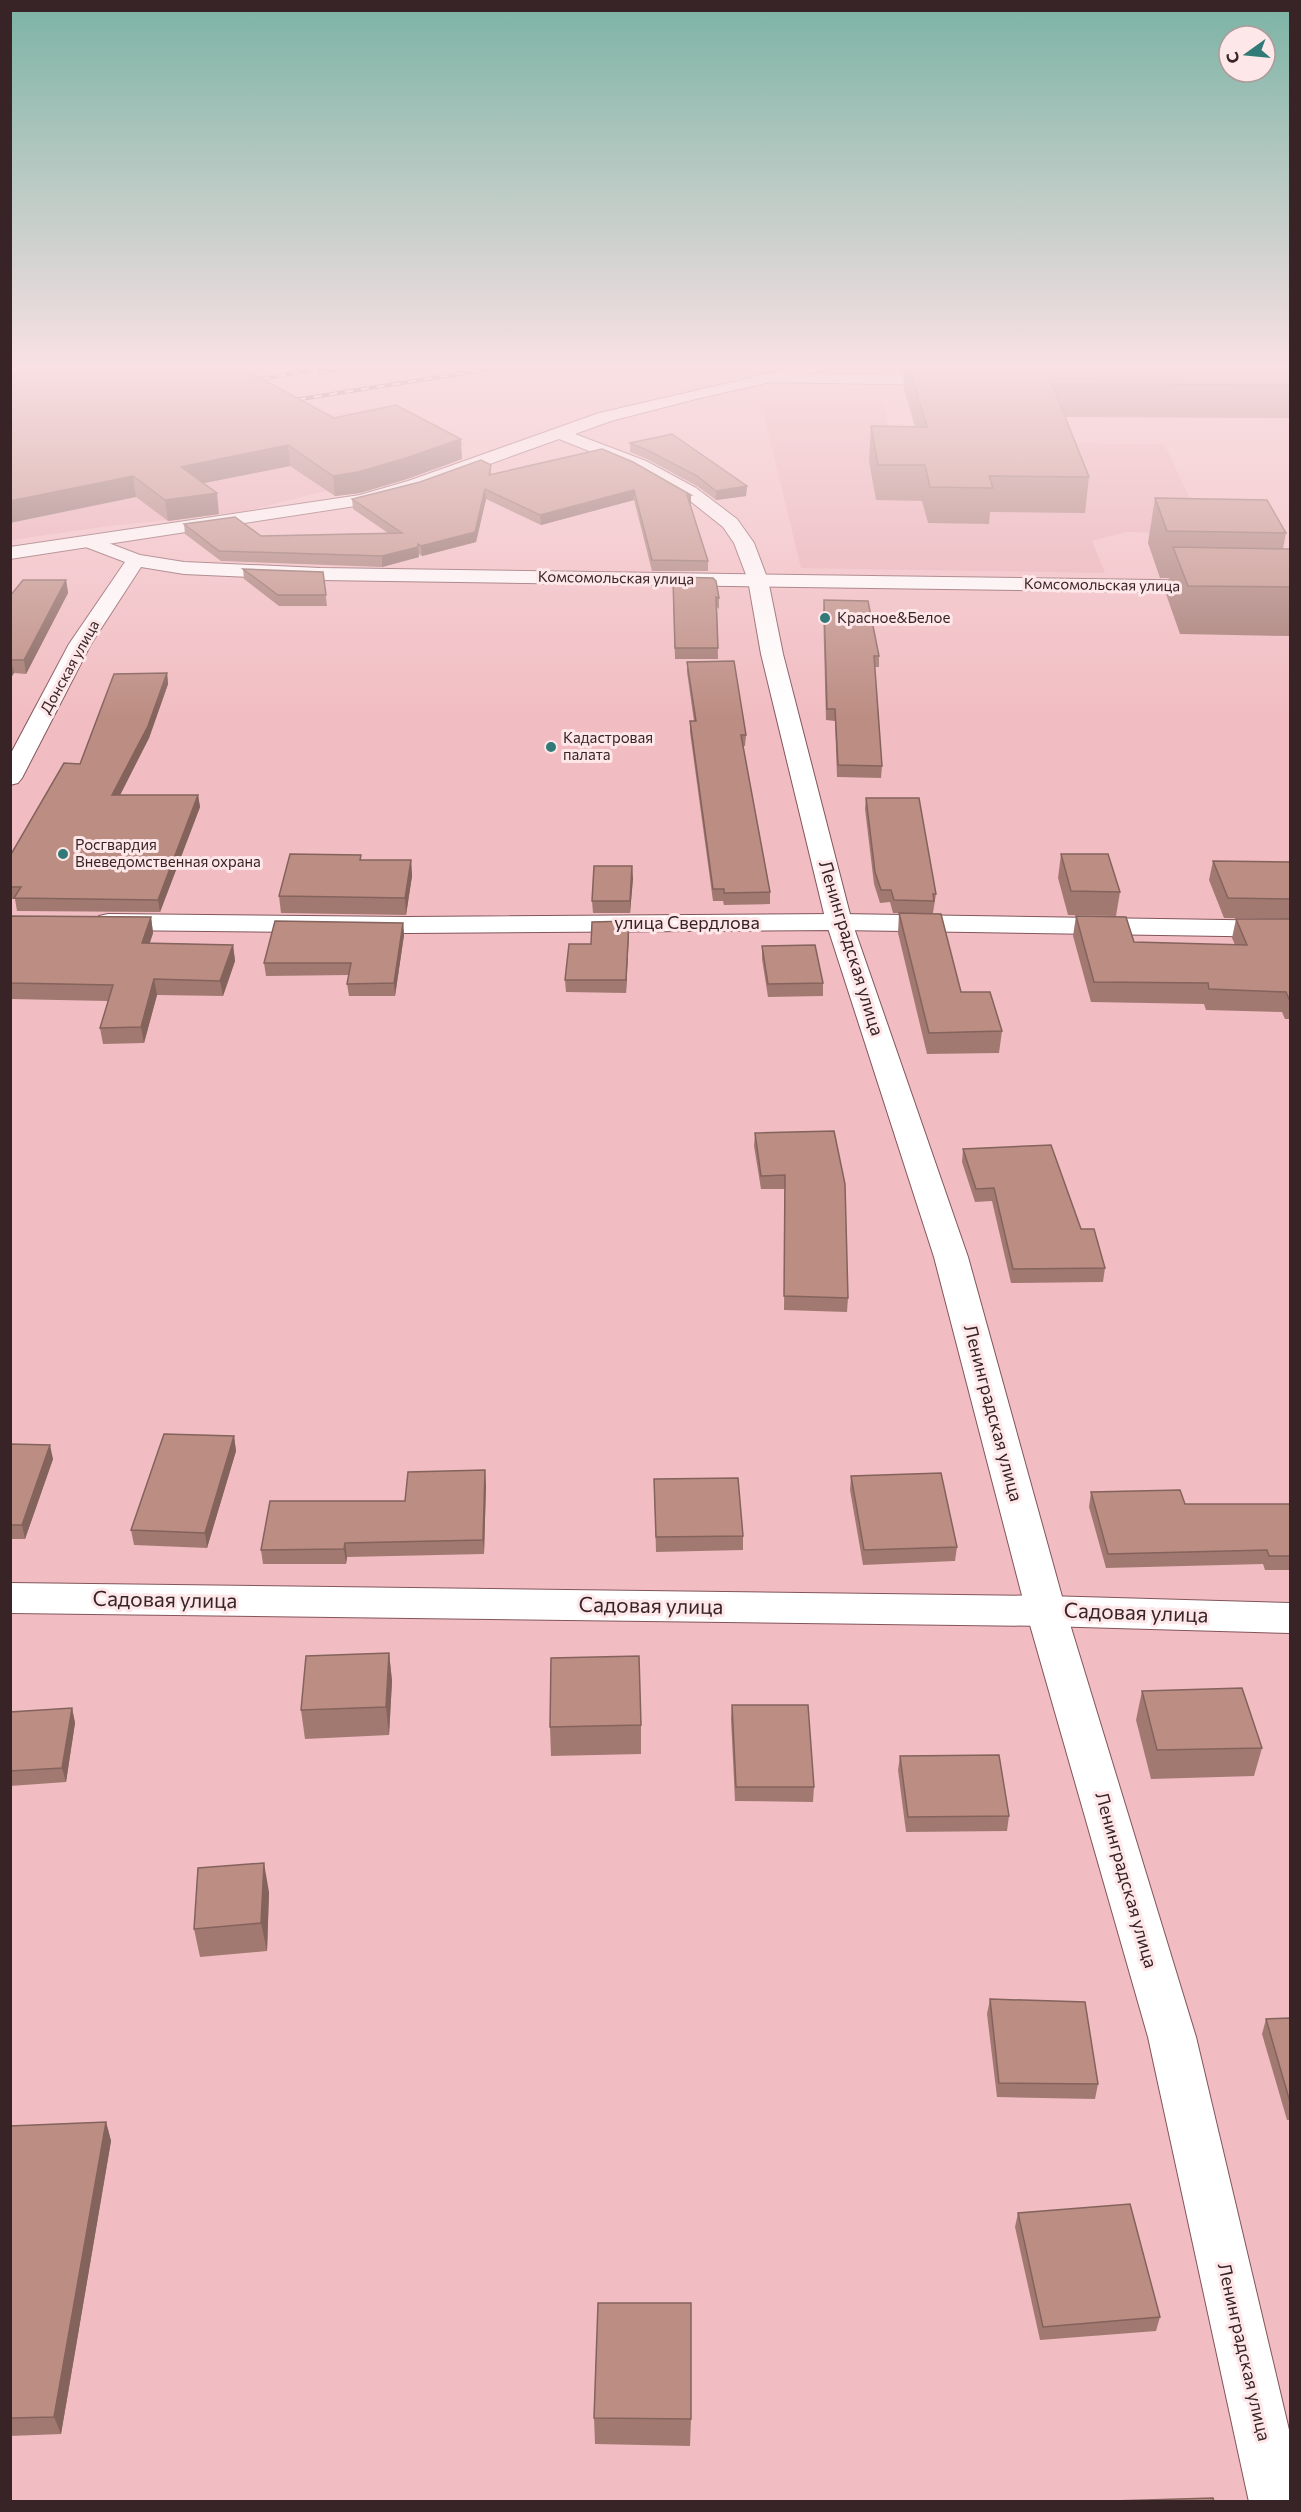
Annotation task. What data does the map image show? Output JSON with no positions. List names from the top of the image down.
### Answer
{
  "streets": {
    "street": [
      "Комсомольская улица",
      "Донская улица",
      "улица Свердлова",
      "Ленинградская улица",
      "Садовая улица"
    ]
  },
  "crossings": [
    ["Комсомольская улица", "Донская улица"],
    ["Комсомольская улица", "Ленинградская улица"],
    ["улица Свердлова", "Ленинградская улица"],
    ["Ленинградская улица", "Садовая улица"]
  ],
  "places": ["Красное&Белое", "Кадастровая палата", "Росгвардия Вневедомственная охрана"],
  "north": "left"
}
